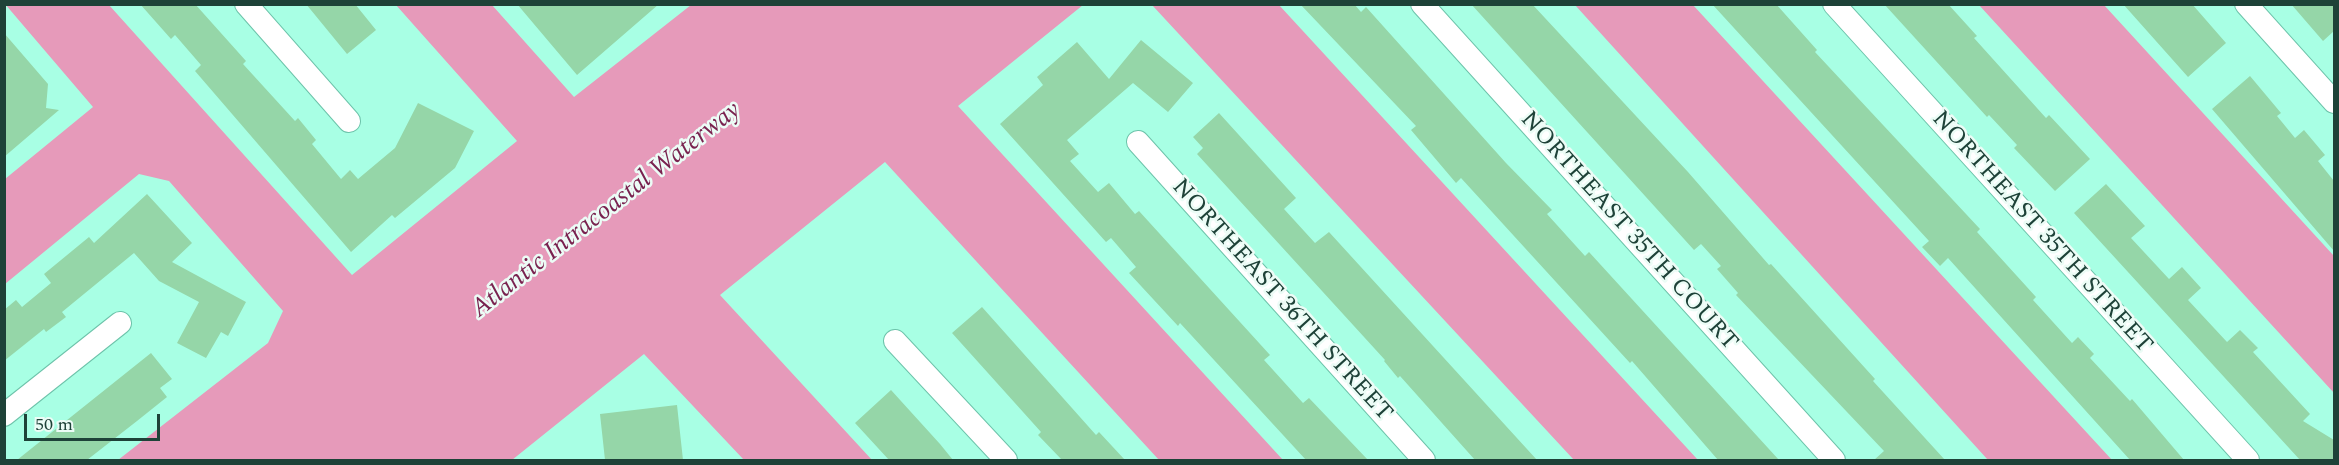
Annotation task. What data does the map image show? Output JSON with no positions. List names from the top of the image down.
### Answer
{
  "streets": {
    "street": ["NORTHEAST 35TH COURT", "NORTHEAST 35TH STREET", "NORTHEAST 36TH STREET"]
  },
  "water": ["Atlantic Intracoastal Waterway"],
  "scale_bar": "50 m"
}
